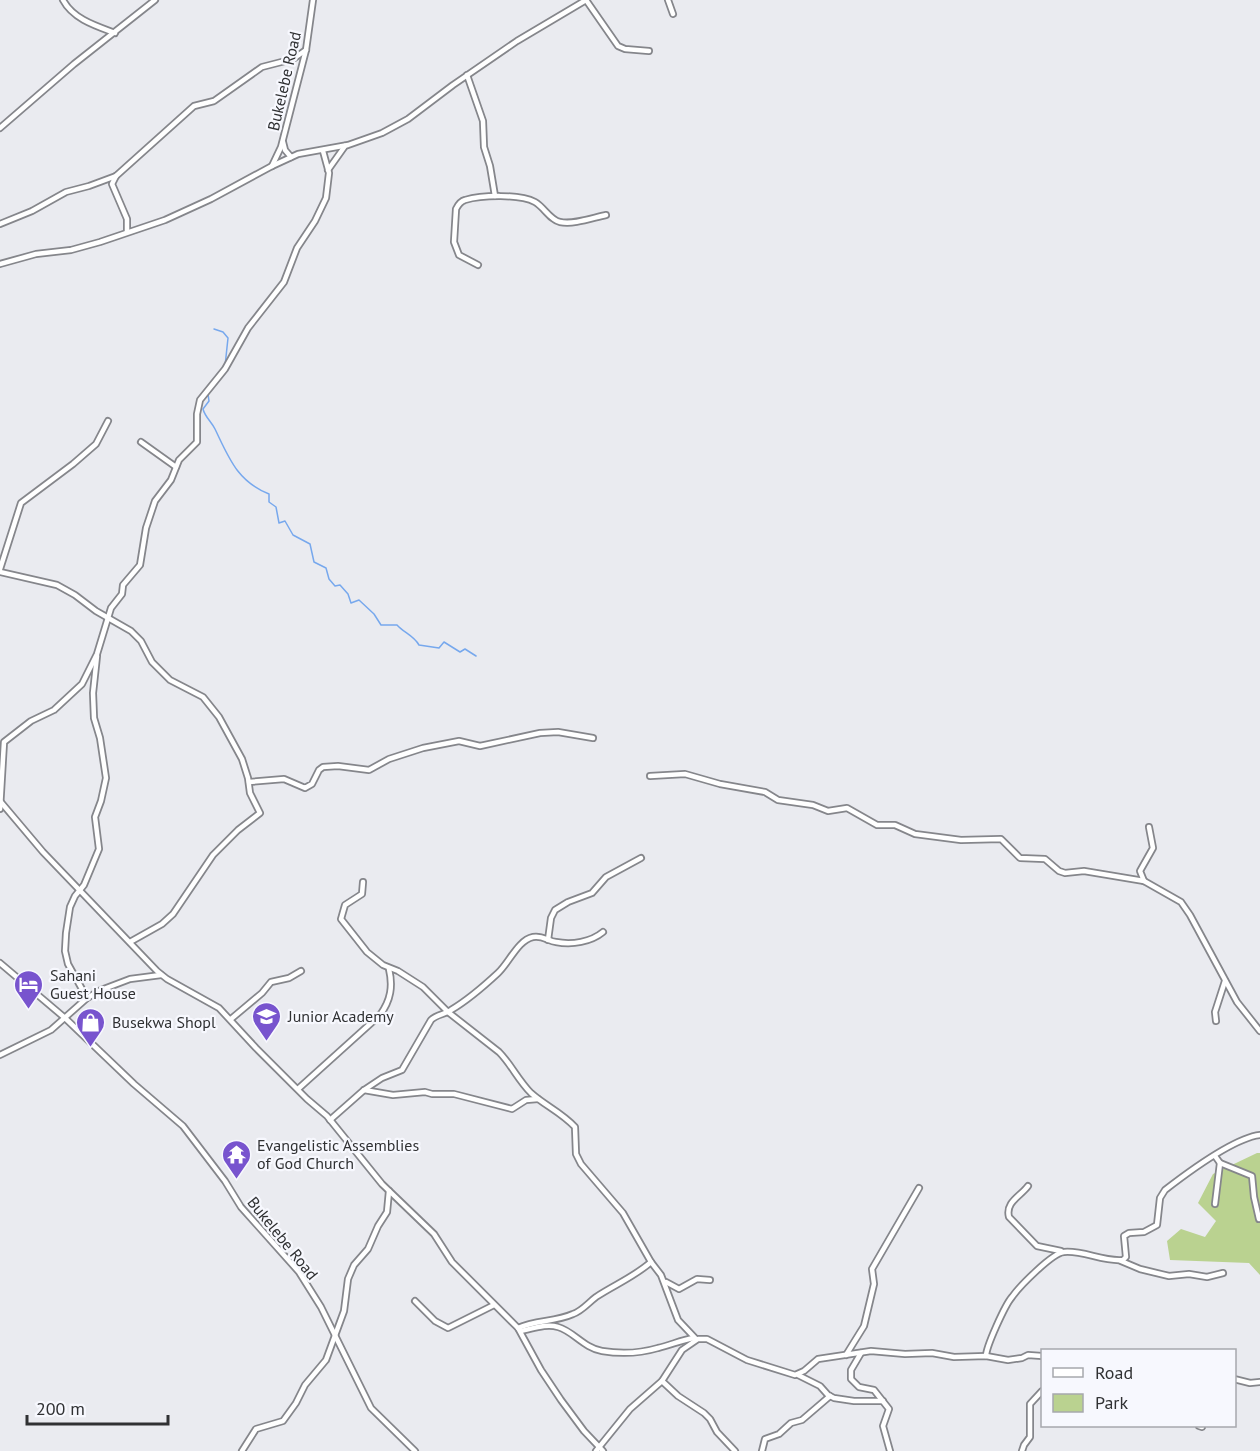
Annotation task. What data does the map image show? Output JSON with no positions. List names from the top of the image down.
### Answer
{
  "streets": {
    "street": ["Bukelebe Road"]
  },
  "places": {
    "hotel": ["Sahani Guest House"],
    "school or university": ["Junior Academy"],
    "shop": ["Busekwa Shopl"],
    "temple": ["Evangelistic Assemblies of God Church"]
  },
  "legend": ["Road", "Park"],
  "scale_bar": "200 m"
}
